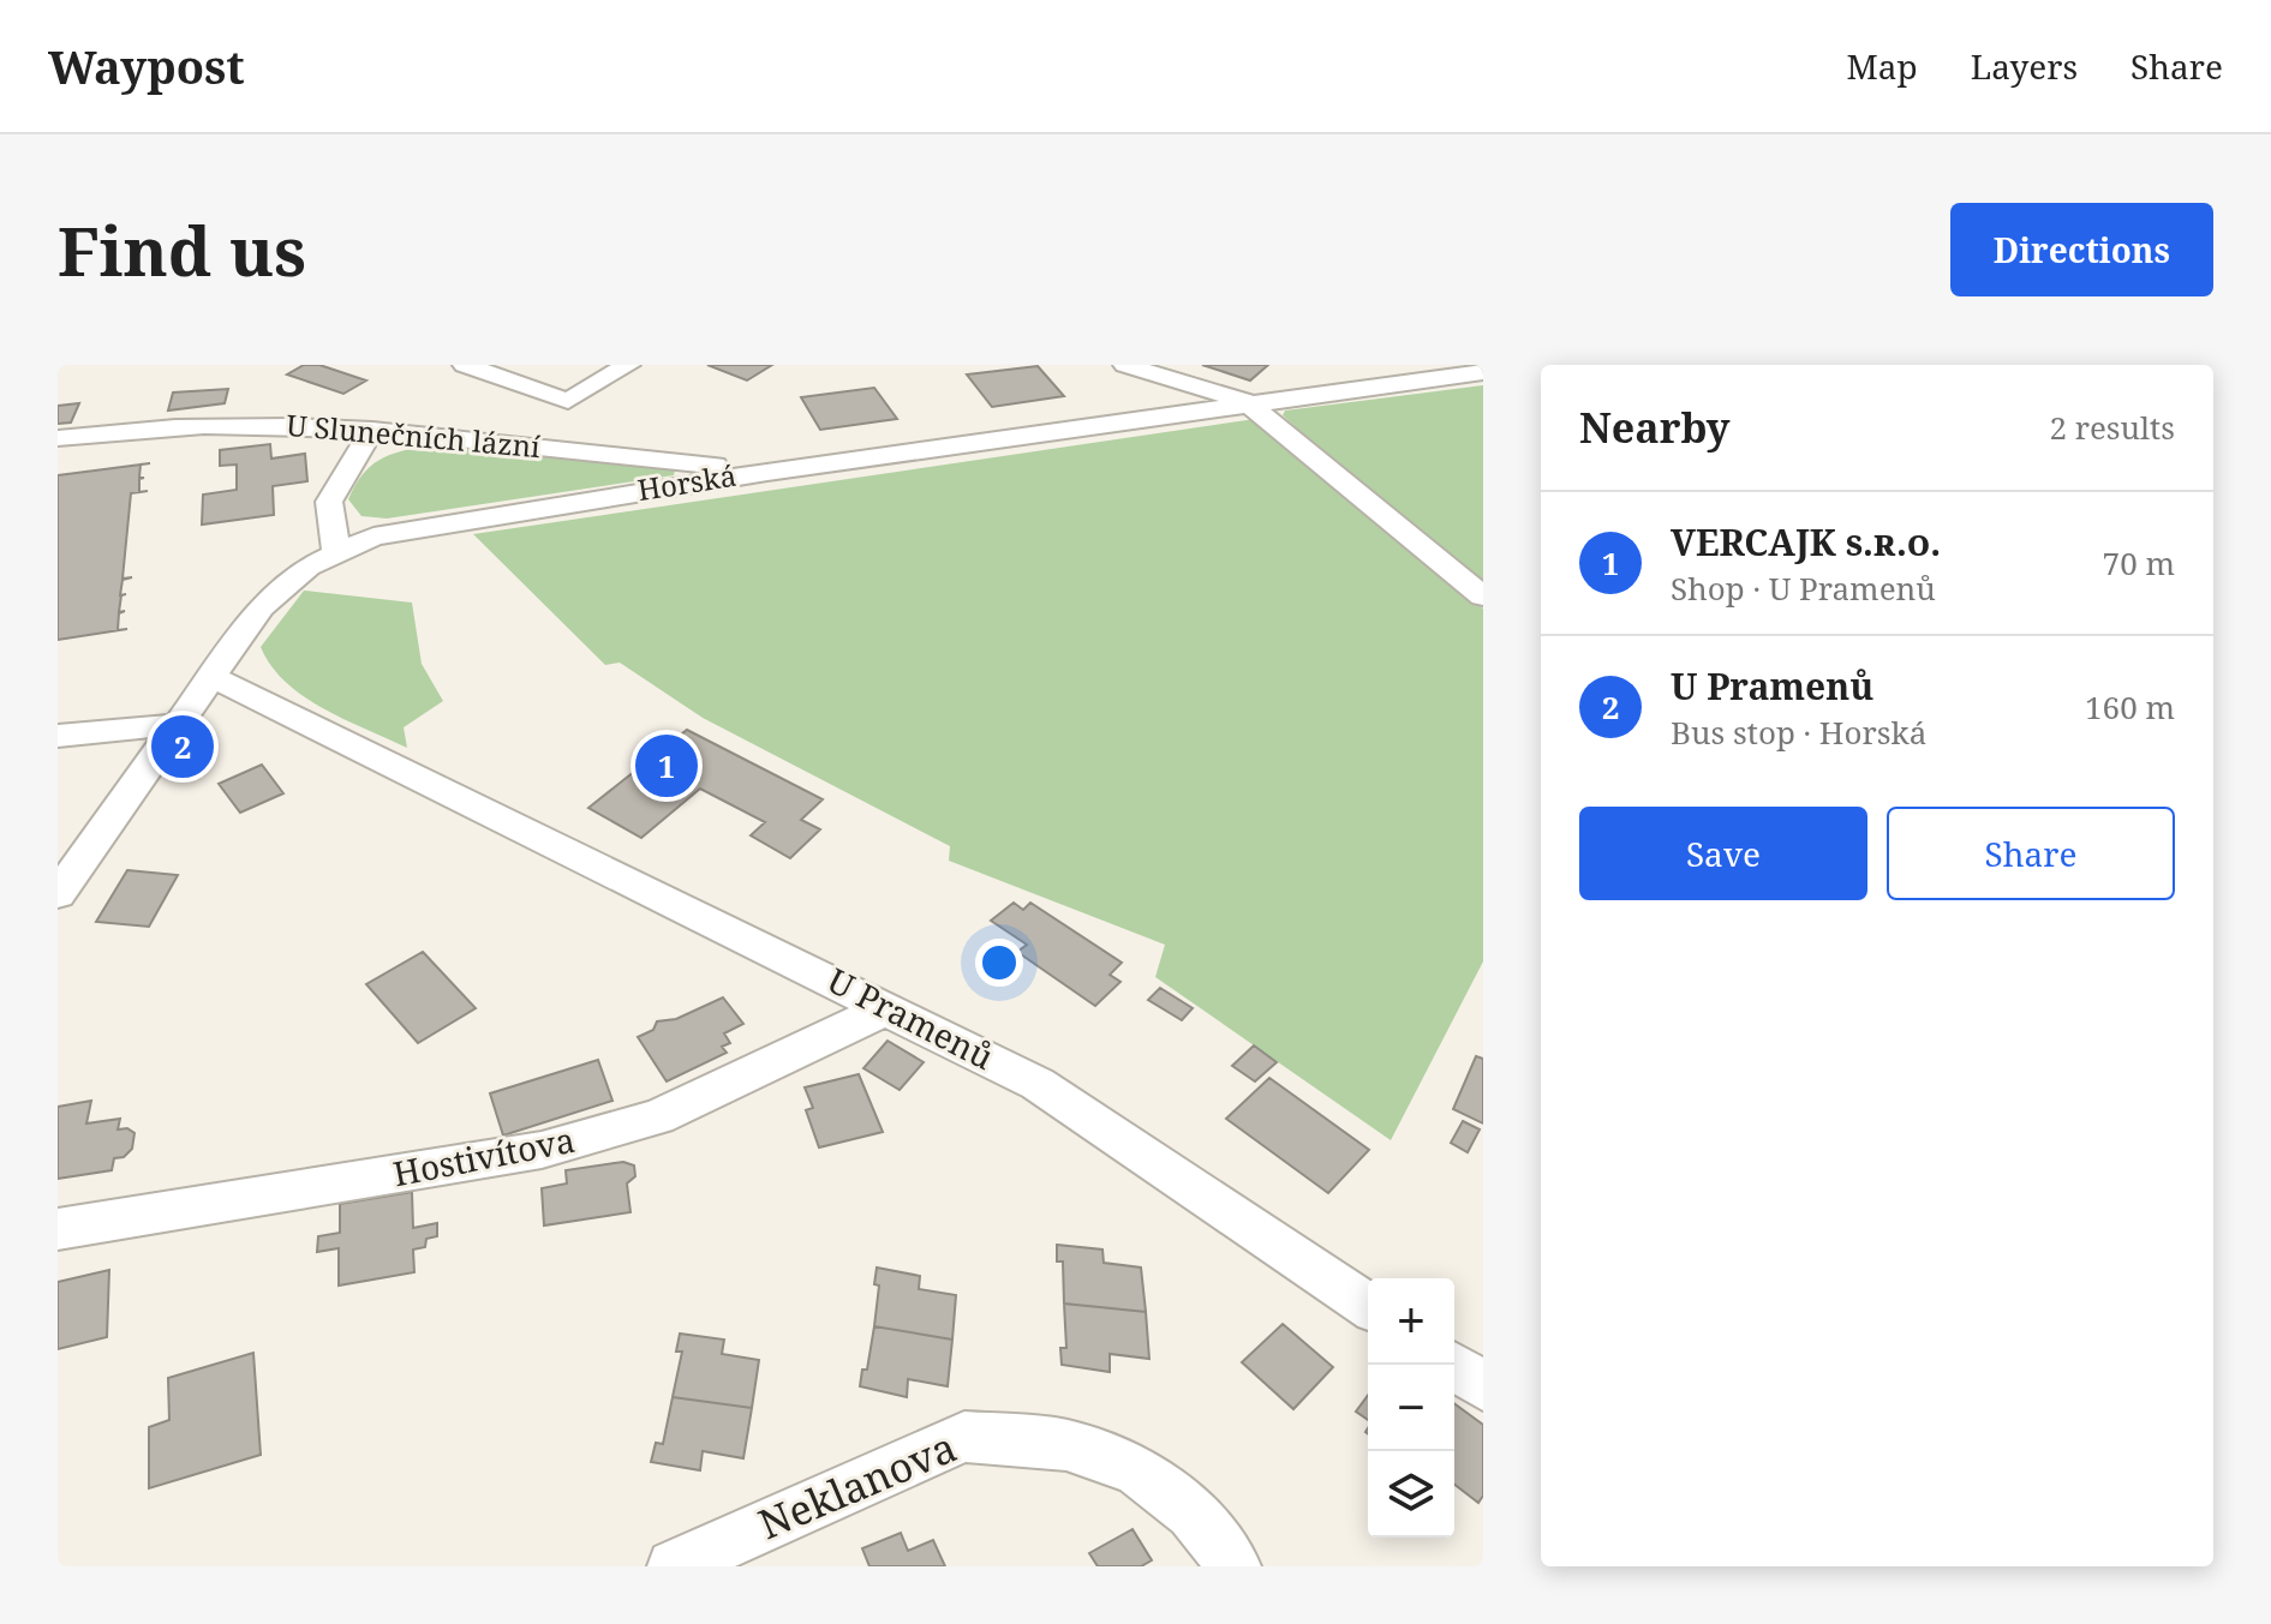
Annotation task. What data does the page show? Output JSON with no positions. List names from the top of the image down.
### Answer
{
  "streets": {
    "street": [
      "U Slunečních lázní",
      "Horská",
      "U Pramenů",
      "Hostivítova",
      "Neklanova"
    ]
  },
  "crossings": [
    ["U Slunečních lázní", "Horská"],
    ["Horská", "U Pramenů"],
    ["U Pramenů", "Hostivítova"]
  ],
  "page": {
    "header": "Waypost",
    "nav": ["Map", "Layers", "Share"],
    "buttons": [
      "Directions",
      ["Save", "Share"]
    ],
    "title": "Find us",
    "heading": ["Nearby", "2 results"],
    "list": [
      {
        "mark": "1",
        "name": "VERCAJK s.ʀ.ᴏ.",
        "note": "Shop · U Pramenů",
        "value": "70 m"
      },
      {
        "mark": "2",
        "name": "U Pramenů",
        "note": "Bus stop · Horská",
        "value": "160 m"
      }
    ],
    "pins": ["2", "1"],
    "map_buttons": ["+", "−"]
  }
}
